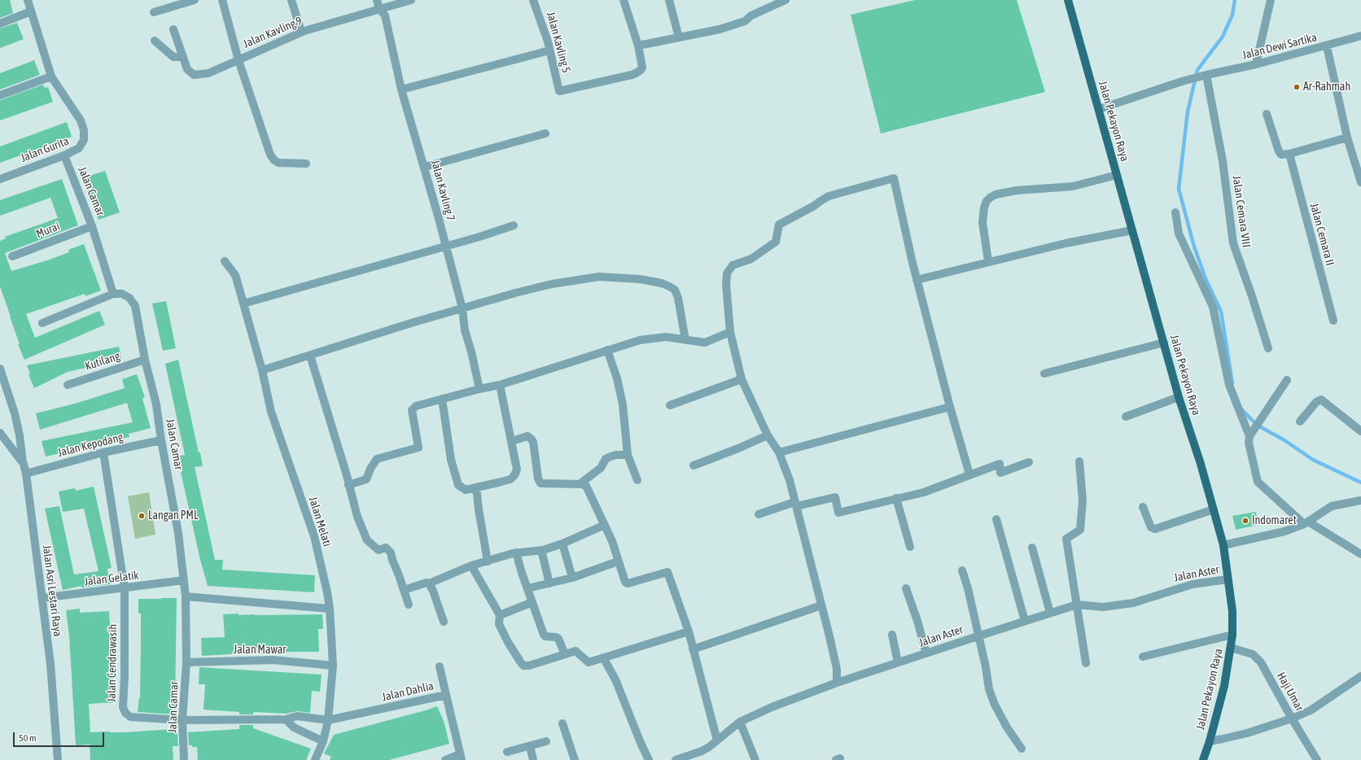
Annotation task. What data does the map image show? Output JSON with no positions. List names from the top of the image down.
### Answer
{
  "streets": {
    "main road": ["Jalan Pekayon Raya"],
    "street": [
      "Jalan Kavling 9",
      "Jalan Kavling 5",
      "Jalan Dewi Sartika",
      "Jalan Gurita",
      "Jalan Kavling 7",
      "Jalan Camar",
      "Jalan Cemara VIII",
      "Murai",
      "Jalan Cemara II",
      "Kutilang",
      "Jalan Kepodang",
      "Jalan Melati",
      "Jalan Aster",
      "Jalan Gelatik",
      "Jalan Asri Lestari Raya",
      "Jalan Mawar",
      "Jalan Cendrawasih",
      "Jalan Dahlia",
      "Haji Umar"
    ]
  },
  "crossings": [
    ["Jalan Kavling 9", "Jalan Kavling 7"],
    ["Jalan Dewi Sartika", "Jalan Pekayon Raya"],
    ["Jalan Dewi Sartika", "Jalan Cemara VIII"],
    ["Jalan Pekayon Raya", "Jalan Aster"],
    ["Jalan Pekayon Raya", "Haji Umar"],
    ["Jalan Gurita", "Jalan Camar"],
    ["Jalan Camar", "Murai"],
    ["Jalan Camar", "Kutilang"],
    ["Jalan Camar", "Jalan Kepodang"],
    ["Jalan Camar", "Jalan Gelatik"],
    ["Jalan Camar", "Jalan Mawar"],
    ["Jalan Camar", "Jalan Cendrawasih"],
    ["Jalan Kepodang", "Jalan Asri Lestari Raya"],
    ["Jalan Kepodang", "Jalan Cendrawasih"],
    ["Jalan Melati", "Jalan Mawar"],
    ["Jalan Melati", "Jalan Cendrawasih"],
    ["Jalan Melati", "Jalan Dahlia"],
    ["Jalan Gelatik", "Jalan Asri Lestari Raya"],
    ["Jalan Gelatik", "Jalan Cendrawasih"],
    ["Jalan Cendrawasih", "Jalan Dahlia"]
  ],
  "places": ["Ar-Rahmah", "Langan PML", "Indomaret"],
  "scale_bar": "50 m"
}
